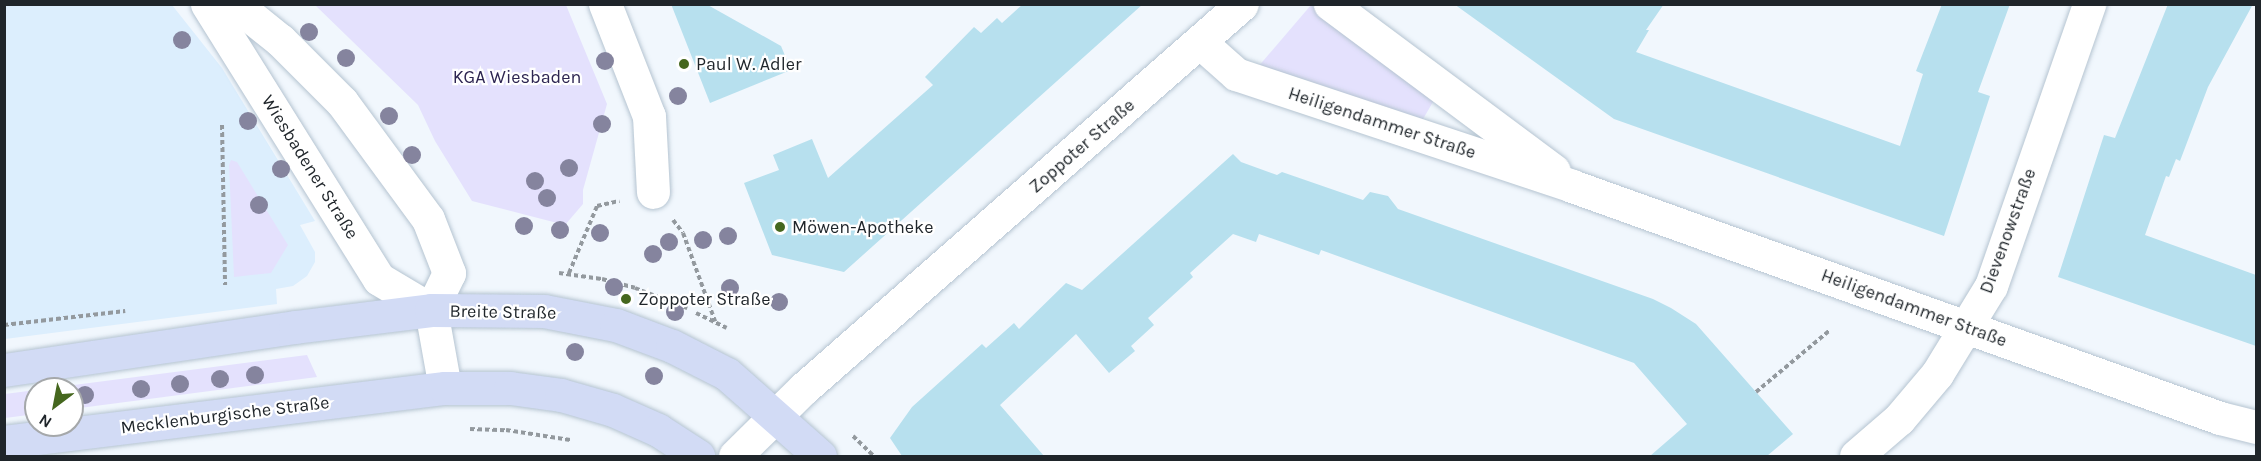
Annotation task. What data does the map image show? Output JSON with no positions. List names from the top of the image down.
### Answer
{
  "streets": {
    "main road": ["Breite Straße", "Mecklenburgische Straße"],
    "street": [
      "Heiligendammer Straße",
      "Zoppoter Straße",
      "Wiesbadener Straße",
      "Dievenowstraße"
    ]
  },
  "crossings": [
    ["Heiligendammer Straße", "Zoppoter Straße"],
    ["Heiligendammer Straße", "Dievenowstraße"],
    ["Zoppoter Straße", "Breite Straße"],
    ["Wiesbadener Straße", "Breite Straße"]
  ],
  "parks": ["KGA Wiesbaden"],
  "places": ["Paul W. Adler", "Möwen-Apotheke", "Zoppoter Straße"],
  "north": "bottom left"
}
